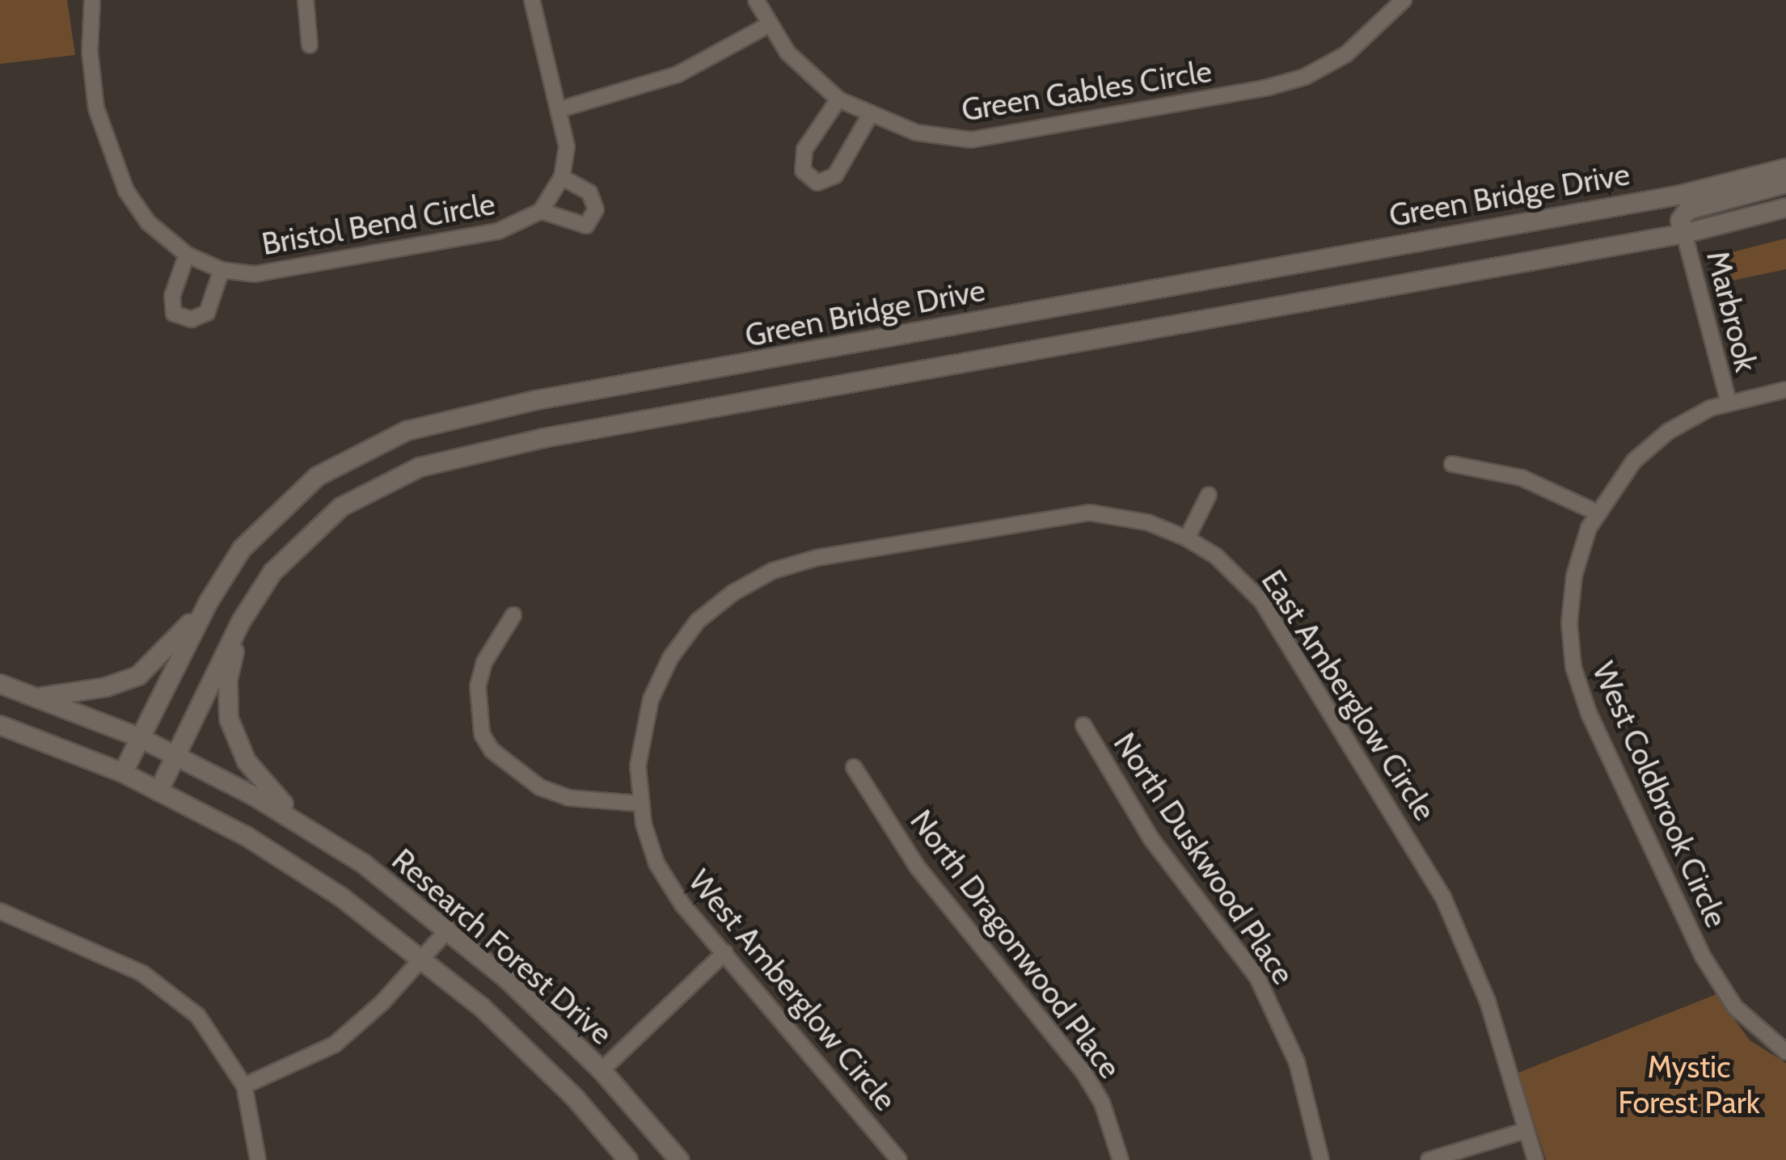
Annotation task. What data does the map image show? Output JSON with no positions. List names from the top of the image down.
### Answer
{
  "streets": {
    "main road": ["Green Bridge Drive", "Research Forest Drive"],
    "street": [
      "Green Gables Circle",
      "Bristol Bend Circle",
      "Marbrook",
      "East Amberglow Circle",
      "West Coldbrook Circle",
      "North Duskwood Place",
      "North Dragonwood Place",
      "West Amberglow Circle"
    ]
  },
  "crossings": [
    ["Green Bridge Drive", "Research Forest Drive"],
    ["Marbrook", "West Coldbrook Circle"],
    ["East Amberglow Circle", "West Amberglow Circle"]
  ],
  "parks": ["Mystic Forest Park"]
}
